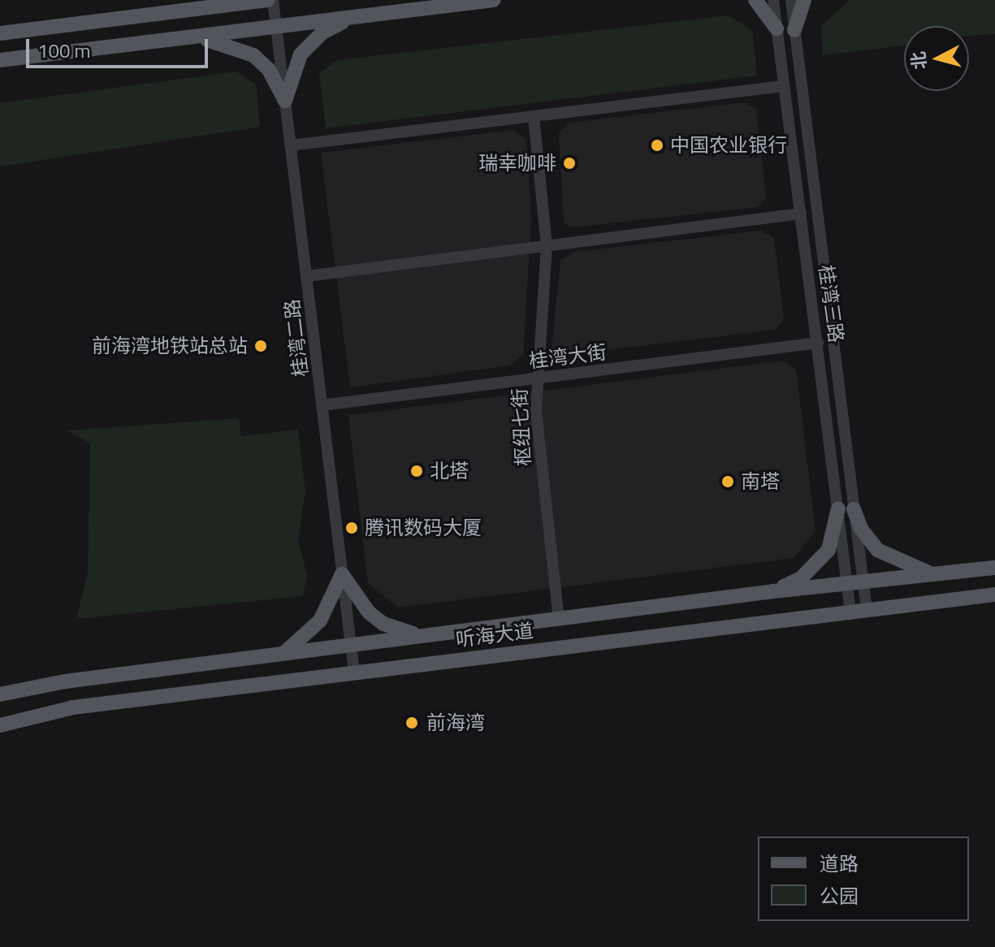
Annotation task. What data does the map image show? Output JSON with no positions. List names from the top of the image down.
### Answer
{
  "streets": {
    "main road": ["听海大道"],
    "street": [
      "桂湾三路",
      "桂湾二路",
      "桂湾大街",
      "枢纽七街"
    ]
  },
  "crossings": [
    ["桂湾三路", "桂湾大街"],
    ["桂湾三路", "听海大道"],
    ["桂湾二路", "桂湾大街"],
    ["桂湾二路", "听海大道"],
    ["桂湾大街", "枢纽七街"],
    ["枢纽七街", "听海大道"]
  ],
  "places": [
    "中国农业银行",
    "瑞幸咖啡",
    "前海湾地铁站总站",
    "北塔",
    "南塔",
    "腾讯数码大厦",
    "前海湾"
  ],
  "legend": ["道路", "公园"],
  "scale_bar": "100 m",
  "north": "left"
}
